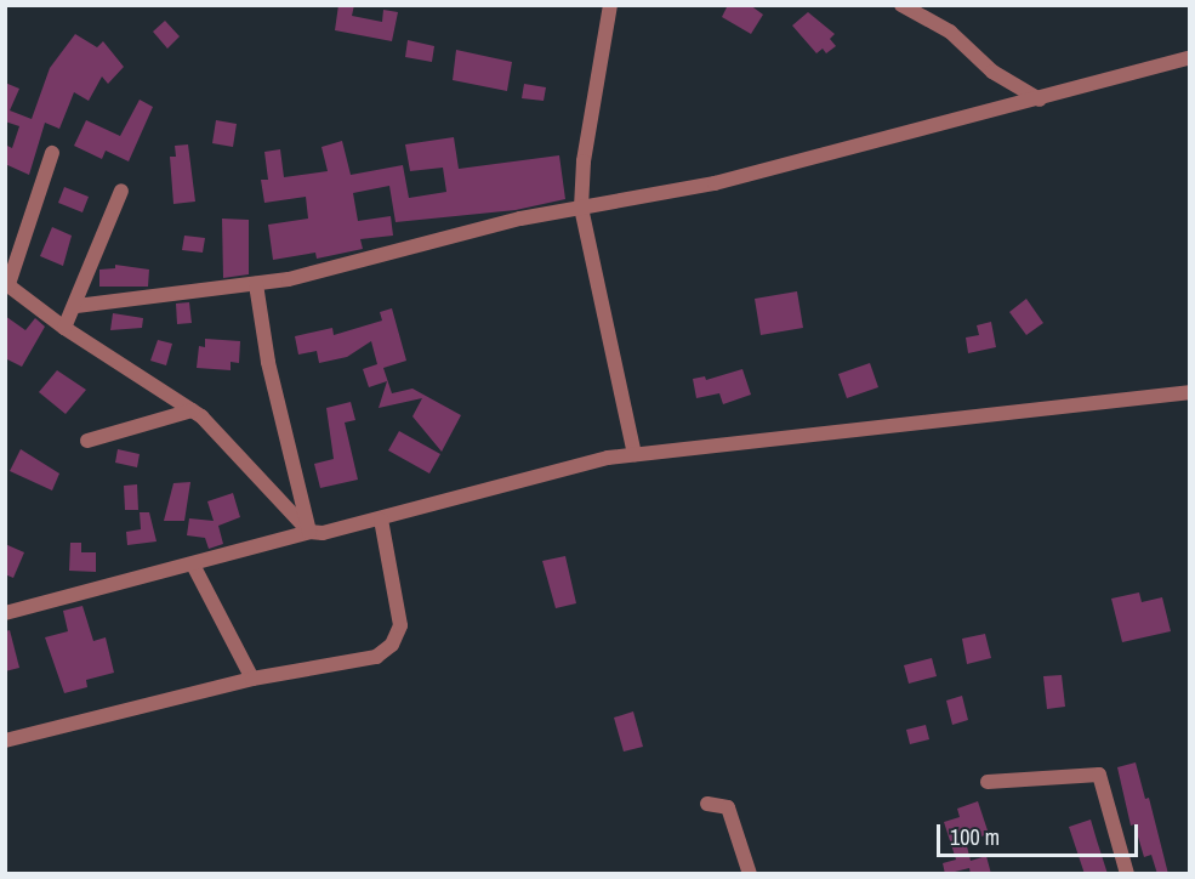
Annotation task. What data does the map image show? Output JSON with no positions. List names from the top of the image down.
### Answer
{
  "scale_bar": "100 m"
}
